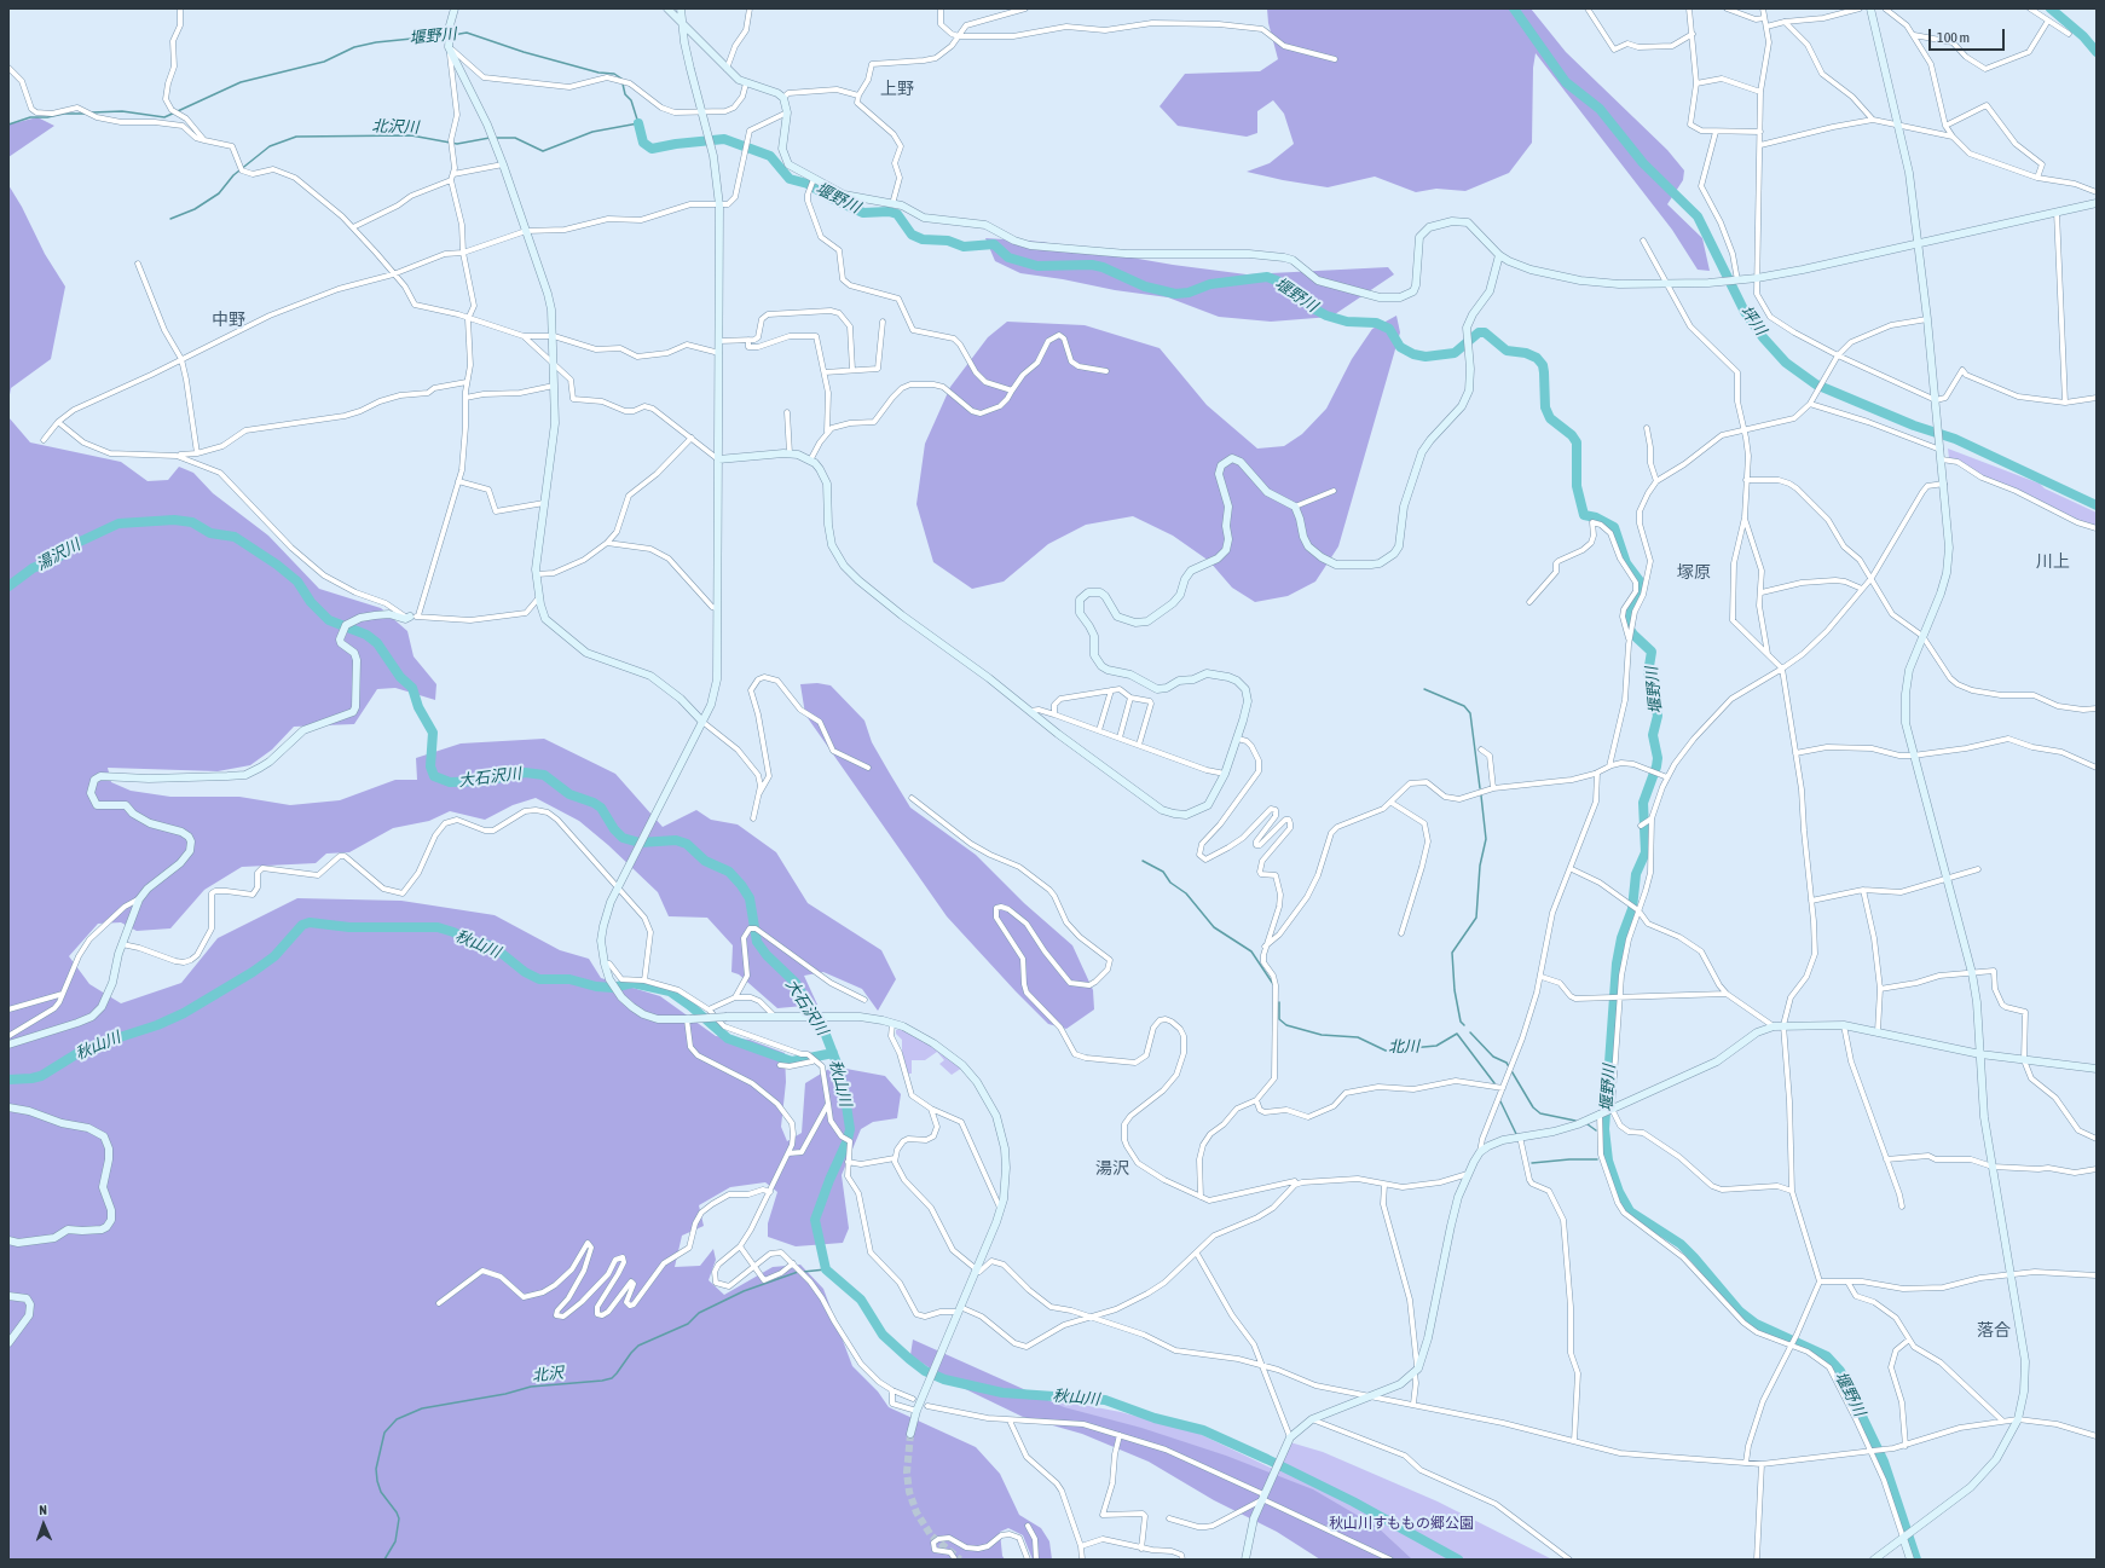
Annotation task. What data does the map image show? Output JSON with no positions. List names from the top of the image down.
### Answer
{
  "districts": [
    "上野",
    "中野",
    "川上",
    "塚原",
    "湯沢",
    "落合"
  ],
  "water": [
    "堰野川",
    "北沢川",
    "坪川",
    "湯沢川",
    "大石沢川",
    "秋山川",
    "北川",
    "北沢"
  ],
  "parks": ["秋山川すももの郷公園"],
  "scale_bar": "100 m",
  "north": "top"
}
